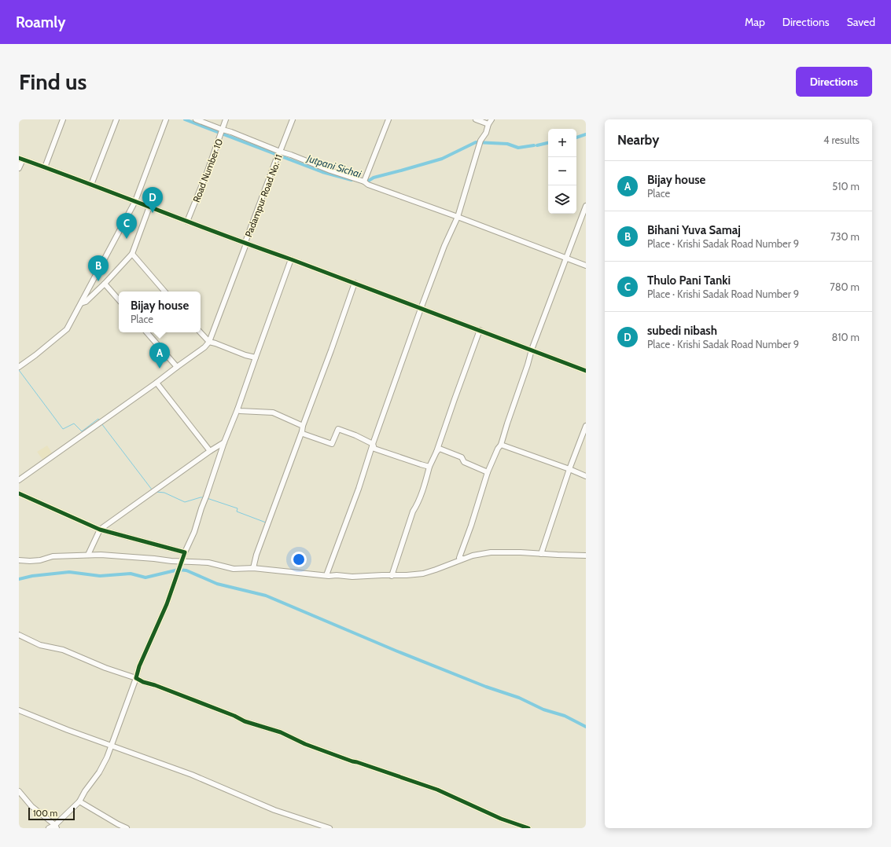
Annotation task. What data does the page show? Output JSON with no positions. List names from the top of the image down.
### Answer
{
  "streets": {
    "street": ["Road Number 10", "Padampur Road No: 11"]
  },
  "water": ["Jutpani Sichai"],
  "scale_bar": "100 m",
  "page": {
    "header": "Roamly",
    "nav": ["Map", "Directions", "Saved"],
    "buttons": "Directions",
    "title": "Find us",
    "heading": ["Nearby", "4 results"],
    "map_buttons": ["+", "−"],
    "list": [
      {
        "mark": "A",
        "name": "Bijay house",
        "note": "Place",
        "value": "510 m"
      },
      {
        "mark": "B",
        "name": "Bihani Yuva Samaj",
        "note": "Place · Krishi Sadak Road Number 9",
        "value": "730 m"
      },
      {
        "mark": "C",
        "name": "Thulo Pani Tanki",
        "note": "Place · Krishi Sadak Road Number 9",
        "value": "780 m"
      },
      {
        "mark": "D",
        "name": "subedi nibash",
        "note": "Place · Krishi Sadak Road Number 9",
        "value": "810 m"
      }
    ],
    "pins": [
      "D",
      "C",
      "B",
      "A"
    ],
    "popup": ["Bijay house", "Place"],
    "scale": "100 m"
  }
}
